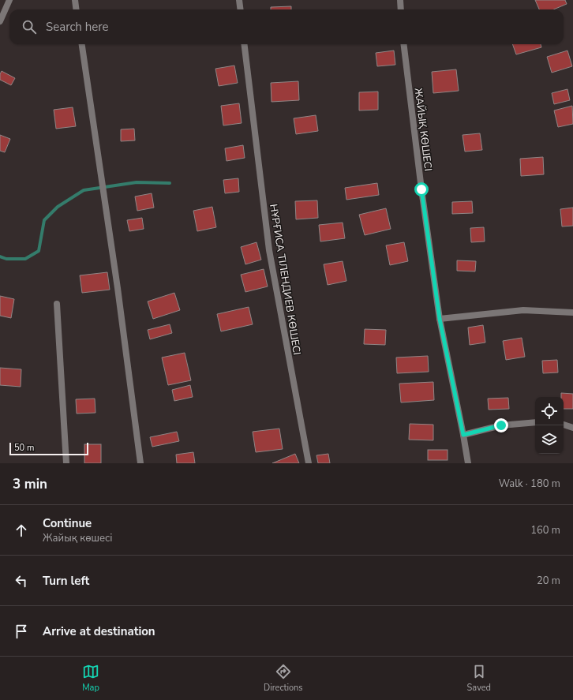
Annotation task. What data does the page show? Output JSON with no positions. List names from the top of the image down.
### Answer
{
  "streets": {
    "street": ["ЖАЙЫҚ КӨШЕСІ", "НҰРҒИСА ТІЛЕНДИЕВ КӨШЕСІ"]
  },
  "scale_bar": "50 m",
  "page": {
    "search": "Search here",
    "scale": "50 m",
    "heading": ["3 min", "Walk · 180 m"],
    "list": [
      ["Continue", "Жайық көшесі", "160 m"],
      ["Turn left", "20 m"],
      "Arrive at destination"
    ],
    "nav": ["Map", "Directions", "Saved"]
  }
}
